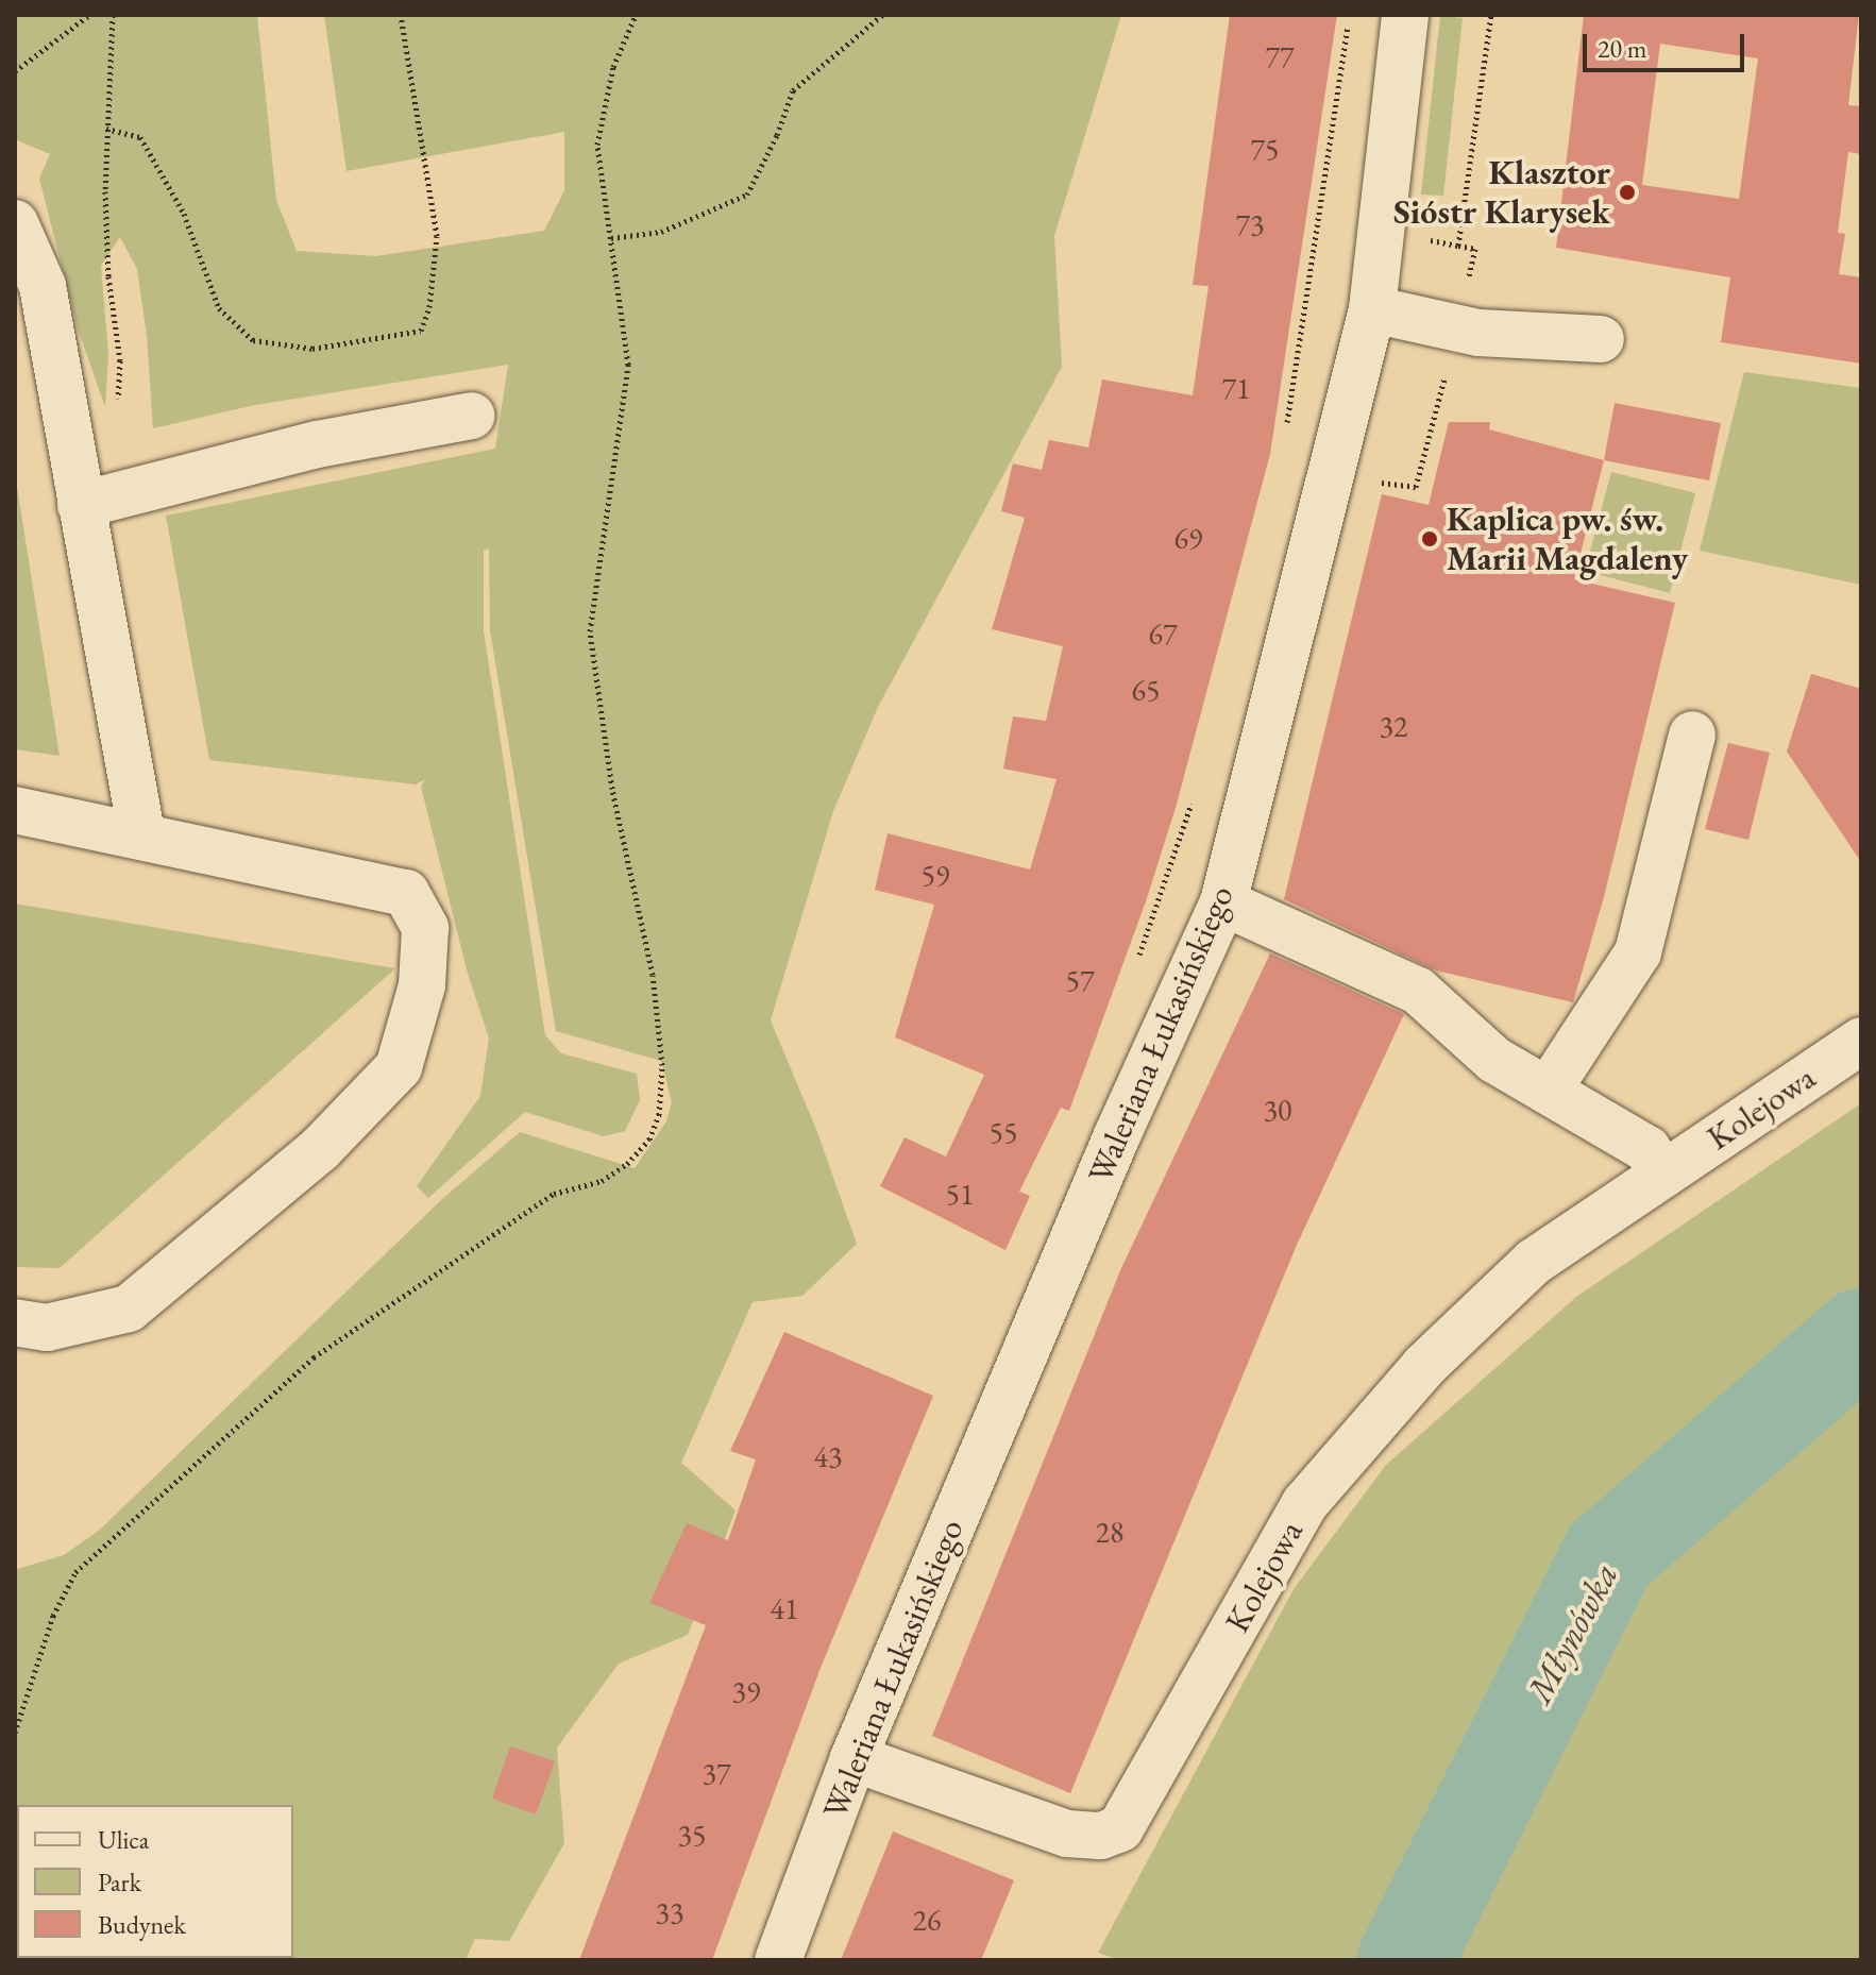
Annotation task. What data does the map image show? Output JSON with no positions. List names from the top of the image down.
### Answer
{
  "streets": {
    "street": ["Waleriana Łukasińskiego", "Kolejowa"]
  },
  "crossings": [
    ["Waleriana Łukasińskiego", "Kolejowa"]
  ],
  "water": ["Młynówka"],
  "places": ["Klasztor Sióstr Klarysek", "Kaplica pw. św. Marii Magdaleny"],
  "house_numbers": [
    "77",
    "75",
    "73",
    "71",
    "69",
    "67",
    "65",
    "32",
    "59",
    "57",
    "30",
    "55",
    "51",
    "43",
    "28",
    "41",
    "39",
    "37",
    "35",
    "33",
    "26"
  ],
  "legend": ["Ulica", "Park", "Budynek"],
  "scale_bar": "20 m"
}
